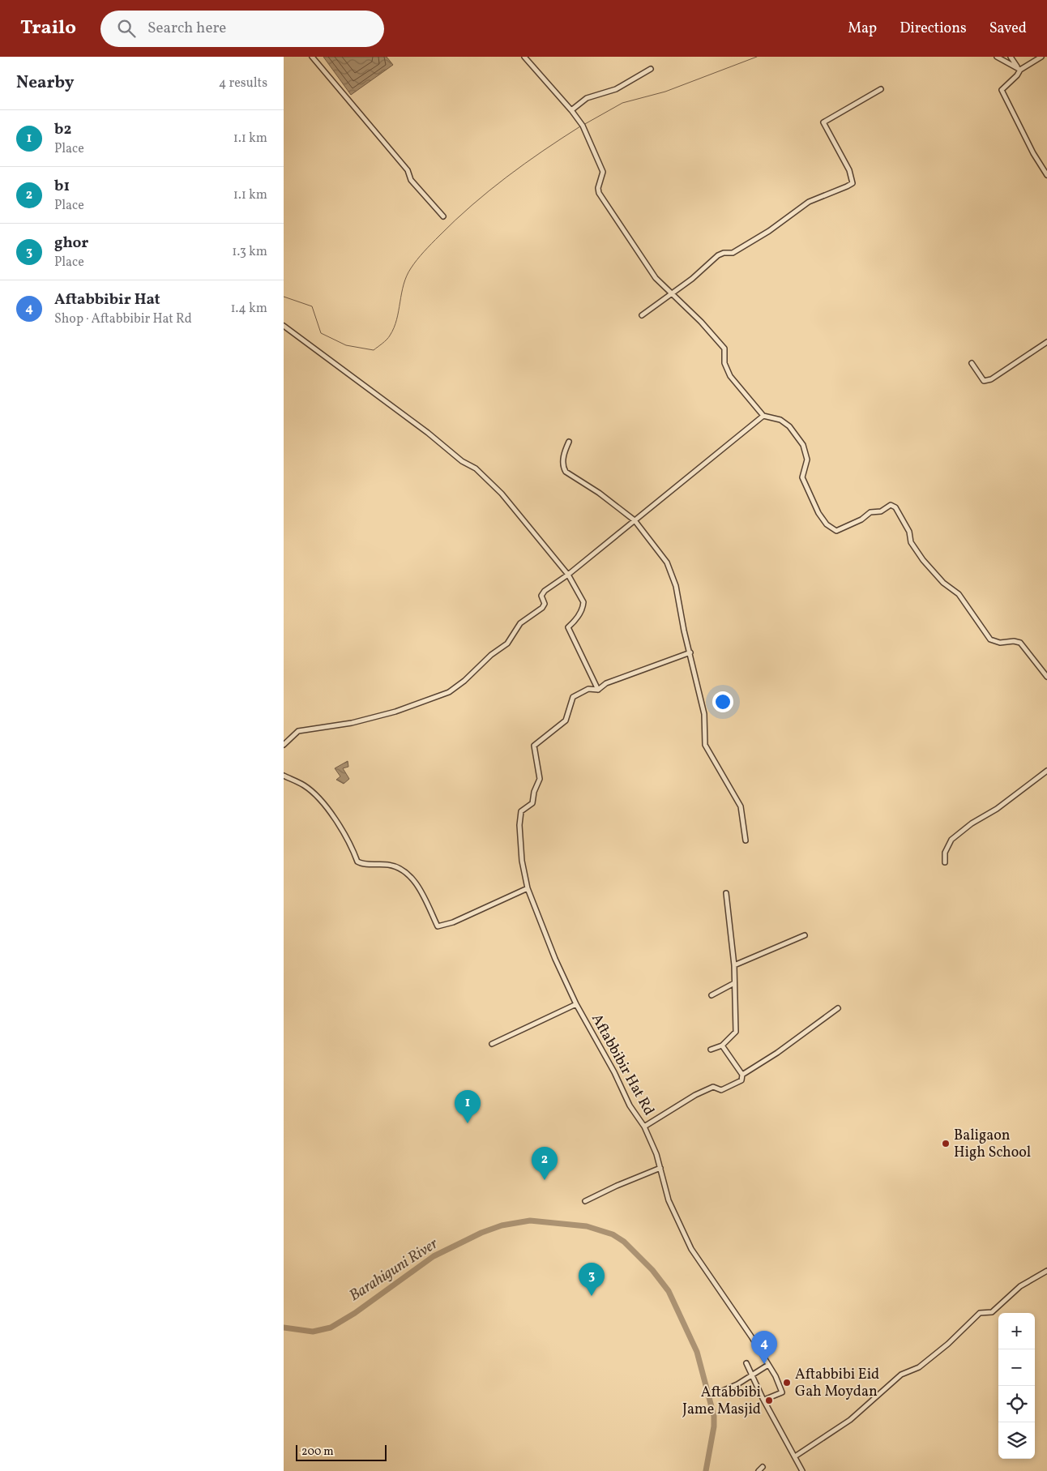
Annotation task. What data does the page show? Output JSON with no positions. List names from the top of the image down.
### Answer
{
  "streets": {
    "street": ["Aftabbibir Hat Rd"]
  },
  "water": ["Barahiguni River"],
  "places": ["Baligaon High School", "Aftabbibi Eid Gah Moydan", "Aftabbibi Jame Masjid"],
  "scale_bar": "200 m",
  "page": {
    "header": "Trailo",
    "search": "Search here",
    "nav": ["Map", "Directions", "Saved"],
    "heading": ["Nearby", "4 results"],
    "list": [
      {
        "mark": "1",
        "name": "b2",
        "note": "Place",
        "value": "1.1 km"
      },
      {
        "mark": "2",
        "name": "b1",
        "note": "Place",
        "value": "1.1 km"
      },
      {
        "mark": "3",
        "name": "ghor",
        "note": "Place",
        "value": "1.3 km"
      },
      {
        "mark": "4",
        "name": "Aftabbibir Hat",
        "note": "Shop · Aftabbibir Hat Rd",
        "value": "1.4 km"
      }
    ],
    "pins": [
      "1",
      "2",
      "3",
      "4"
    ],
    "map_buttons": ["+", "−"],
    "scale": "200 m"
  }
}
